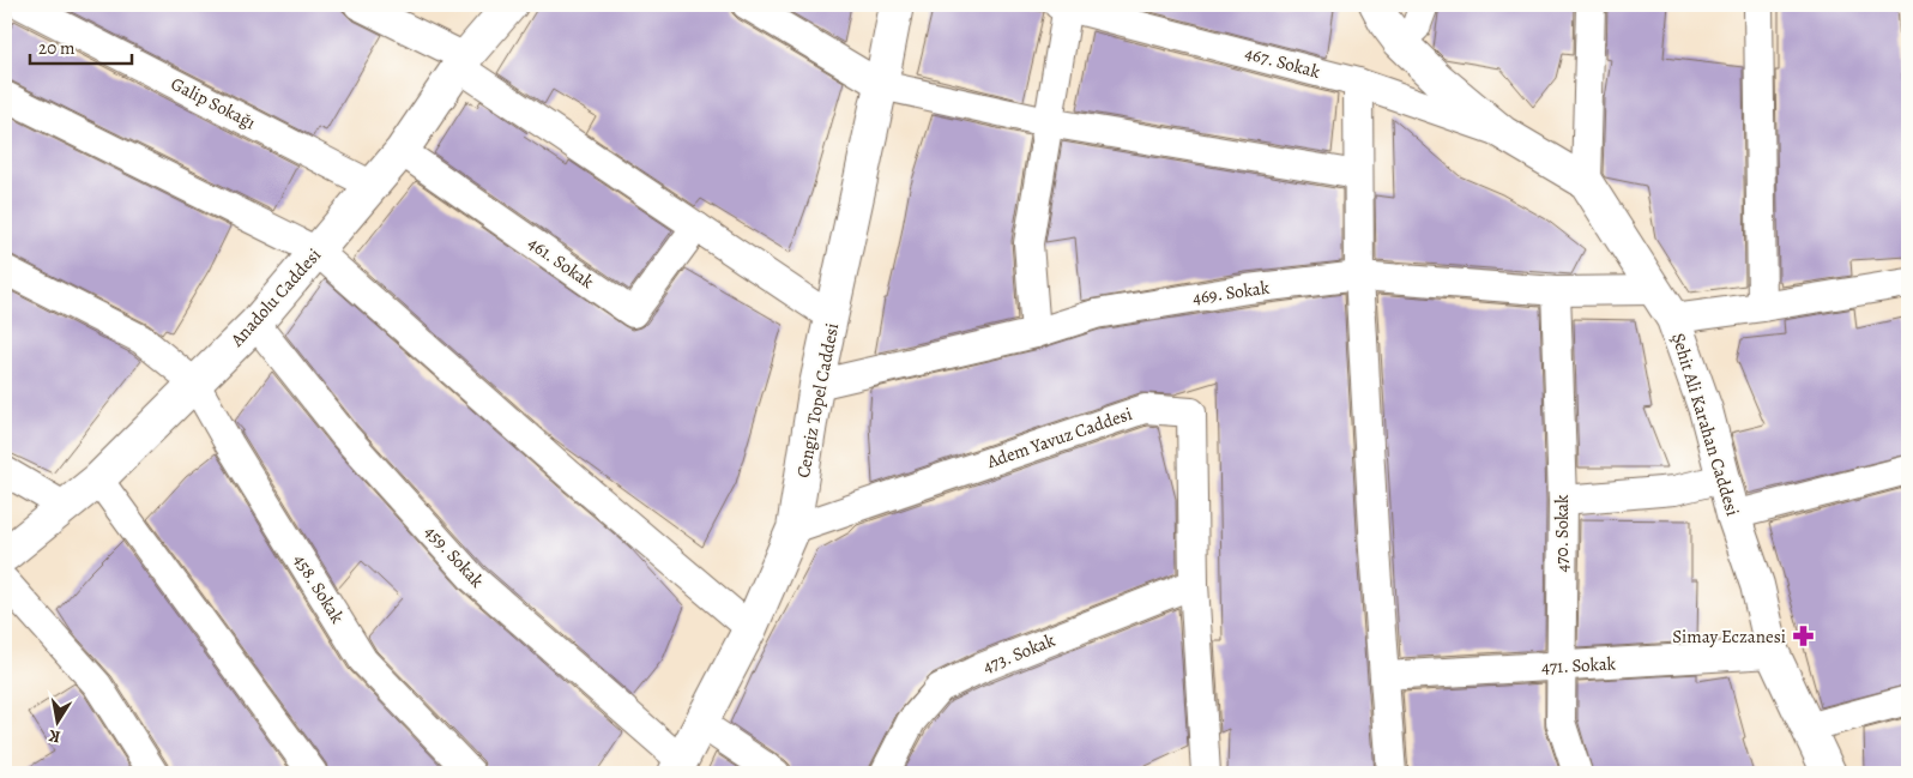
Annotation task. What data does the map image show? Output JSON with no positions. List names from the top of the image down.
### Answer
{
  "streets": {
    "main road": ["Anadolu Caddesi", "Cengiz Topel Caddesi", "Şehit Ali Karahan Caddesi"],
    "street": [
      "467. Sokak",
      "Galip Sokağı",
      "461. Sokak",
      "469. Sokak",
      "Adem Yavuz Caddesi",
      "470. Sokak",
      "459. Sokak",
      "458. Sokak",
      "473. Sokak",
      "471. Sokak"
    ]
  },
  "crossings": [
    ["467. Sokak", "Şehit Ali Karahan Caddesi"],
    ["Galip Sokağı", "Anadolu Caddesi"],
    ["461. Sokak", "Anadolu Caddesi"],
    ["469. Sokak", "Cengiz Topel Caddesi"],
    ["469. Sokak", "Şehit Ali Karahan Caddesi"],
    ["469. Sokak", "470. Sokak"],
    ["Anadolu Caddesi", "459. Sokak"],
    ["Anadolu Caddesi", "458. Sokak"],
    ["Cengiz Topel Caddesi", "Adem Yavuz Caddesi"],
    ["Cengiz Topel Caddesi", "459. Sokak"],
    ["Şehit Ali Karahan Caddesi", "471. Sokak"],
    ["Adem Yavuz Caddesi", "473. Sokak"],
    ["470. Sokak", "471. Sokak"]
  ],
  "places": {
    "pharmacy": ["Simay Eczanesi"]
  },
  "scale_bar": "20 m",
  "north": "bottom"
}
